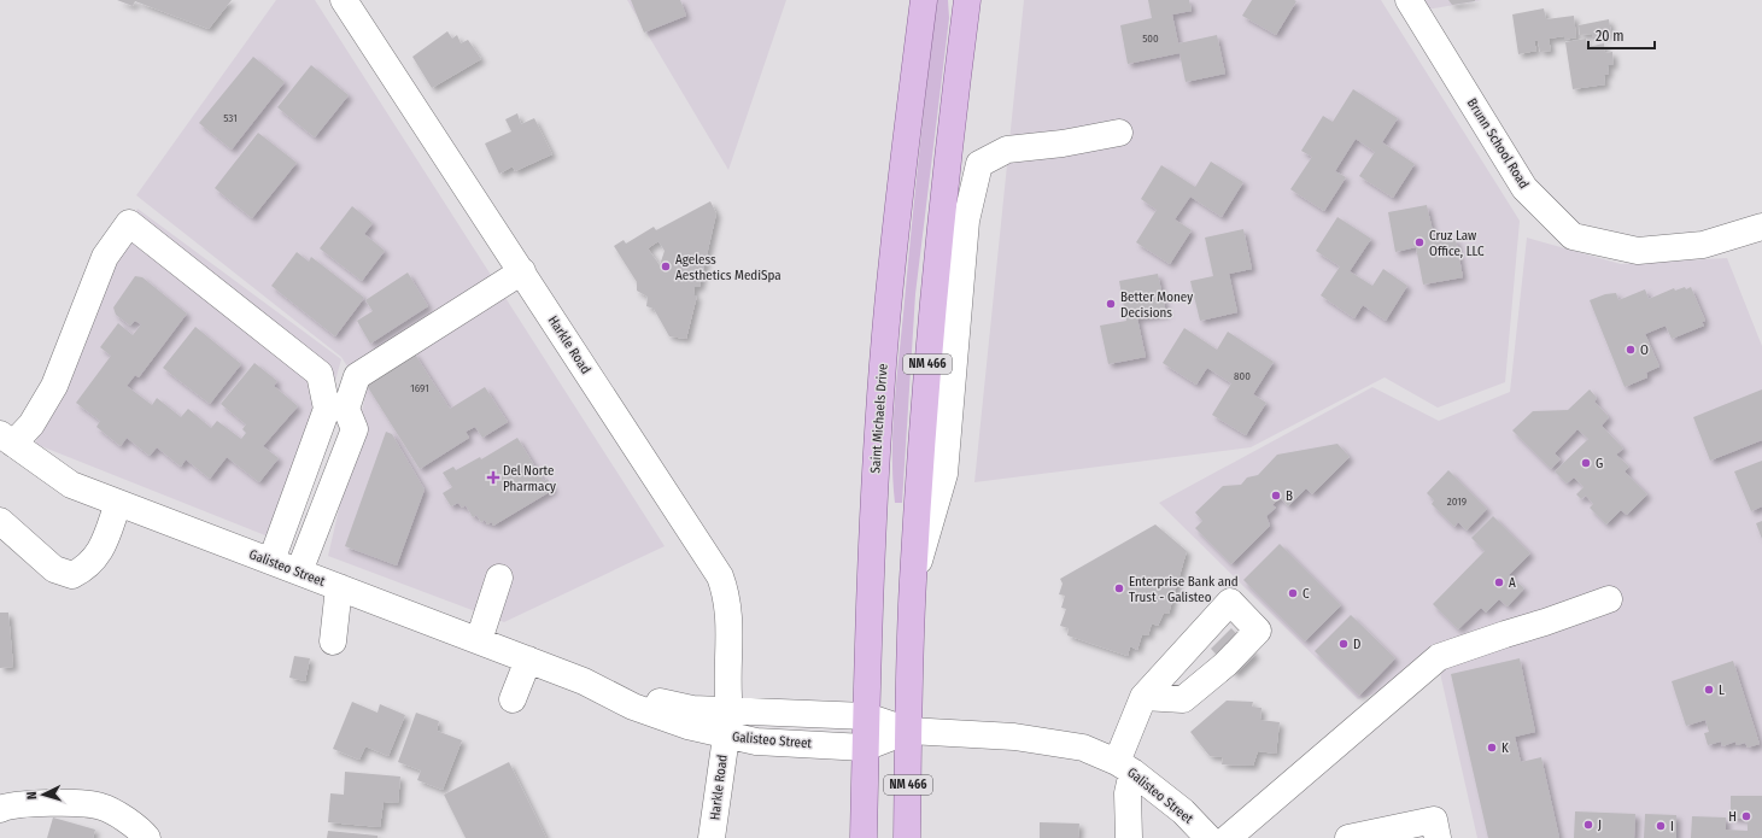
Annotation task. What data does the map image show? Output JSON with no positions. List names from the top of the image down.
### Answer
{
  "streets": {
    "main road": ["NM 466", "Saint Michaels Drive"],
    "street": ["Brunn School Road", "Harkle Road", "Galisteo Street"]
  },
  "crossings": [
    ["Harkle Road", "Galisteo Street"],
    ["NM 466", "Galisteo Street"],
    ["Saint Michaels Drive", "Galisteo Street"]
  ],
  "places": {
    "other": [
      "Cruz Law Office, LLC",
      "Ageless Aesthetics MediSpa",
      "Better Money Decisions",
      "O",
      "G",
      "B",
      "A",
      "Enterprise Bank and Trust - Galisteo",
      "C",
      "D",
      "L",
      "K",
      "H",
      "J",
      "I"
    ],
    "health": ["Del Norte Pharmacy"]
  },
  "house_numbers": [
    "500",
    "531",
    "800",
    "1691",
    "2019"
  ],
  "scale_bar": "20 m",
  "north": "left"
}
